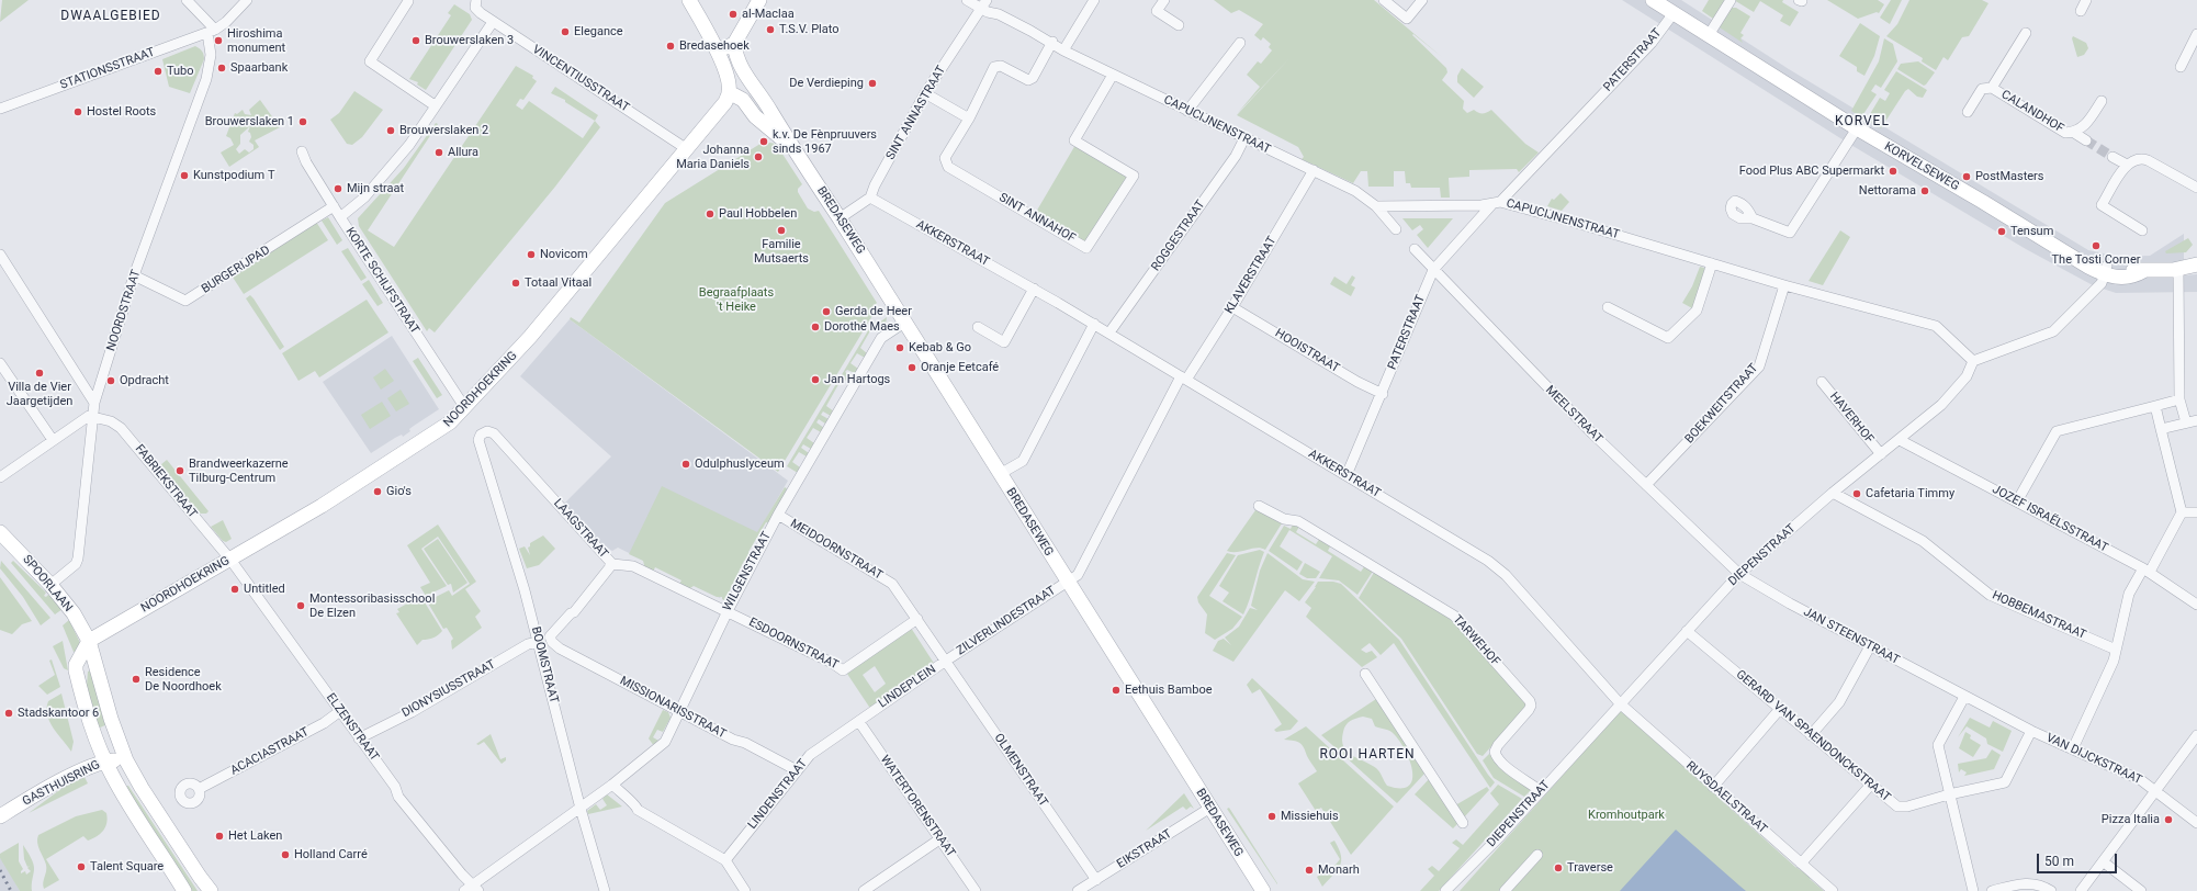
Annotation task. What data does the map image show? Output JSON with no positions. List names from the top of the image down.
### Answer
{
  "streets": {
    "street": [
      "PATERSTRAAT",
      "STATIONSSTRAAT",
      "VINCENTIUSSTRAAT",
      "CALANDHOF",
      "SINT ANNASTRAAT",
      "CAPUCIJNENSTRAAT",
      "KORVELSEWEG",
      "SINT ANNAHOF",
      "BREDASEWEG",
      "ROGGESTRAAT",
      "AKKERSTRAAT",
      "BURGERIJPAD",
      "KLAVERSTRAAT",
      "KORTE SCHIJFSTRAAT",
      "NOORDSTRAAT",
      "HOOISTRAAT",
      "NOORDHOEKRING",
      "BOEKWEITSTRAAT",
      "MEELSTRAAT",
      "HAVERHOF",
      "FABRIEKSTRAAT",
      "JOZEF ISRAËLSSTRAAT",
      "LAAGSTRAAT",
      "MEIDOORNSTRAAT",
      "DIEPENSTRAAT",
      "WILGENSTRAAT",
      "SPOORLAAN",
      "HOBBEMASTRAAT",
      "ZILVERLINDESTRAAT",
      "JAN STEENSTRAAT",
      "TARWEHOF",
      "ESDOORNSTRAAT",
      "BOOMSTRAAT",
      "LINDEPLEIN",
      "DIONYSIUSSTRAAT",
      "MISSIONARISSTRAAT",
      "ELZENSTRAAT",
      "GERARD VAN SPAENDONCKSTRAAT",
      "ACACIASTRAAT",
      "VAN DIJCKSTRAAT",
      "OLMENSTRAAT",
      "GASTHUISRING",
      "LINDENSTRAAT",
      "RUYSDAELSTRAAT",
      "WATERTORENSTRAAT",
      "EIKSTRAAT"
    ]
  },
  "crossings": [
    ["PATERSTRAAT", "CAPUCIJNENSTRAAT"],
    ["PATERSTRAAT", "KORVELSEWEG"],
    ["PATERSTRAAT", "AKKERSTRAAT"],
    ["PATERSTRAAT", "HOOISTRAAT"],
    ["PATERSTRAAT", "MEELSTRAAT"],
    ["STATIONSSTRAAT", "NOORDSTRAAT"],
    ["VINCENTIUSSTRAAT", "NOORDHOEKRING"],
    ["SINT ANNASTRAAT", "CAPUCIJNENSTRAAT"],
    ["SINT ANNASTRAAT", "AKKERSTRAAT"],
    ["CAPUCIJNENSTRAAT", "SINT ANNAHOF"],
    ["CAPUCIJNENSTRAAT", "ROGGESTRAAT"],
    ["CAPUCIJNENSTRAAT", "KLAVERSTRAAT"],
    ["CAPUCIJNENSTRAAT", "BOEKWEITSTRAAT"],
    ["CAPUCIJNENSTRAAT", "DIEPENSTRAAT"],
    ["BREDASEWEG", "KLAVERSTRAAT"],
    ["BREDASEWEG", "NOORDHOEKRING"],
    ["BREDASEWEG", "WILGENSTRAAT"],
    ["BREDASEWEG", "ZILVERLINDESTRAAT"],
    ["BREDASEWEG", "EIKSTRAAT"],
    ["ROGGESTRAAT", "AKKERSTRAAT"],
    ["AKKERSTRAAT", "KLAVERSTRAAT"],
    ["AKKERSTRAAT", "DIEPENSTRAAT"],
    ["AKKERSTRAAT", "RUYSDAELSTRAAT"],
    ["BURGERIJPAD", "KORTE SCHIJFSTRAAT"],
    ["BURGERIJPAD", "NOORDSTRAAT"],
    ["KLAVERSTRAAT", "HOOISTRAAT"],
    ["KLAVERSTRAAT", "ZILVERLINDESTRAAT"],
    ["KORTE SCHIJFSTRAAT", "NOORDHOEKRING"],
    ["NOORDSTRAAT", "FABRIEKSTRAAT"],
    ["NOORDSTRAAT", "SPOORLAAN"],
    ["NOORDHOEKRING", "FABRIEKSTRAAT"],
    ["NOORDHOEKRING", "SPOORLAAN"],
    ["NOORDHOEKRING", "ELZENSTRAAT"],
    ["BOEKWEITSTRAAT", "MEELSTRAAT"],
    ["MEELSTRAAT", "DIEPENSTRAAT"],
    ["MEELSTRAAT", "JAN STEENSTRAAT"],
    ["HAVERHOF", "DIEPENSTRAAT"],
    ["FABRIEKSTRAAT", "ELZENSTRAAT"],
    ["JOZEF ISRAËLSSTRAAT", "DIEPENSTRAAT"],
    ["LAAGSTRAAT", "ESDOORNSTRAAT"],
    ["LAAGSTRAAT", "BOOMSTRAAT"],
    ["LAAGSTRAAT", "DIONYSIUSSTRAAT"],
    ["LAAGSTRAAT", "MISSIONARISSTRAAT"],
    ["MEIDOORNSTRAAT", "WILGENSTRAAT"],
    ["MEIDOORNSTRAAT", "LINDEPLEIN"],
    ["DIEPENSTRAAT", "HOBBEMASTRAAT"],
    ["DIEPENSTRAAT", "JAN STEENSTRAAT"],
    ["DIEPENSTRAAT", "TARWEHOF"],
    ["DIEPENSTRAAT", "GERARD VAN SPAENDONCKSTRAAT"],
    ["DIEPENSTRAAT", "RUYSDAELSTRAAT"],
    ["WILGENSTRAAT", "ESDOORNSTRAAT"],
    ["WILGENSTRAAT", "BOOMSTRAAT"],
    ["WILGENSTRAAT", "MISSIONARISSTRAAT"],
    ["WILGENSTRAAT", "ELZENSTRAAT"],
    ["SPOORLAAN", "GASTHUISRING"],
    ["ZILVERLINDESTRAAT", "LINDEPLEIN"],
    ["ZILVERLINDESTRAAT", "OLMENSTRAAT"],
    ["JAN STEENSTRAAT", "VAN DIJCKSTRAAT"],
    ["ESDOORNSTRAAT", "LINDEPLEIN"],
    ["BOOMSTRAAT", "DIONYSIUSSTRAAT"],
    ["LINDEPLEIN", "OLMENSTRAAT"],
    ["LINDEPLEIN", "LINDENSTRAAT"],
    ["LINDEPLEIN", "WATERTORENSTRAAT"],
    ["DIONYSIUSSTRAAT", "MISSIONARISSTRAAT"],
    ["DIONYSIUSSTRAAT", "ELZENSTRAAT"],
    ["MISSIONARISSTRAAT", "LINDENSTRAAT"],
    ["ELZENSTRAAT", "ACACIASTRAAT"],
    ["OLMENSTRAAT", "EIKSTRAAT"],
    ["LINDENSTRAAT", "WATERTORENSTRAAT"]
  ],
  "districts": ["DWAALGEBIED", "KORVEL", "ROOI HARTEN"],
  "parks": ["Begraafplaats 't Heike", "Kromhoutpark"],
  "places": [
    "al-Maclaa",
    "T.S.V. Plato",
    "Elegance",
    "Hiroshima monument",
    "Brouwerslaken 3",
    "Bredasehoek",
    "Spaarbank",
    "Tubo",
    "De Verdieping",
    "Hostel Roots",
    "Brouwerslaken 1",
    "Brouwerslaken 2",
    "k.v. De Fènpruuvers sinds 1967",
    "Allura",
    "Johanna Maria Daniels",
    "Food Plus ABC Supermarkt",
    "Kunstpodium T",
    "PostMasters",
    "Mijn straat",
    "Nettorama",
    "Paul Hobbelen",
    "Familie Mutsaerts",
    "Tensum",
    "The Tosti Corner",
    "Novicom",
    "Totaal Vitaal",
    "Gerda de Heer",
    "Dorothé Maes",
    "Kebab & Go",
    "Oranje Eetcafé",
    "Villa de Vier Jaargetijden",
    "Jan Hartogs",
    "Opdracht",
    "Odulphuslyceum",
    "Brandweerkazerne Tilburg-Centrum",
    "Gio's",
    "Cafetaria Timmy",
    "Untitled",
    "Montessoribasisschool De Elzen",
    "Residence De Noordhoek",
    "Eethuis Bamboe",
    "Stadskantoor 6",
    "Missiehuis",
    "Pizza Italia",
    "Het Laken",
    "Holland Carré",
    "Talent Square",
    "Traverse",
    "Monarh"
  ],
  "scale_bar": "50 m"
}
